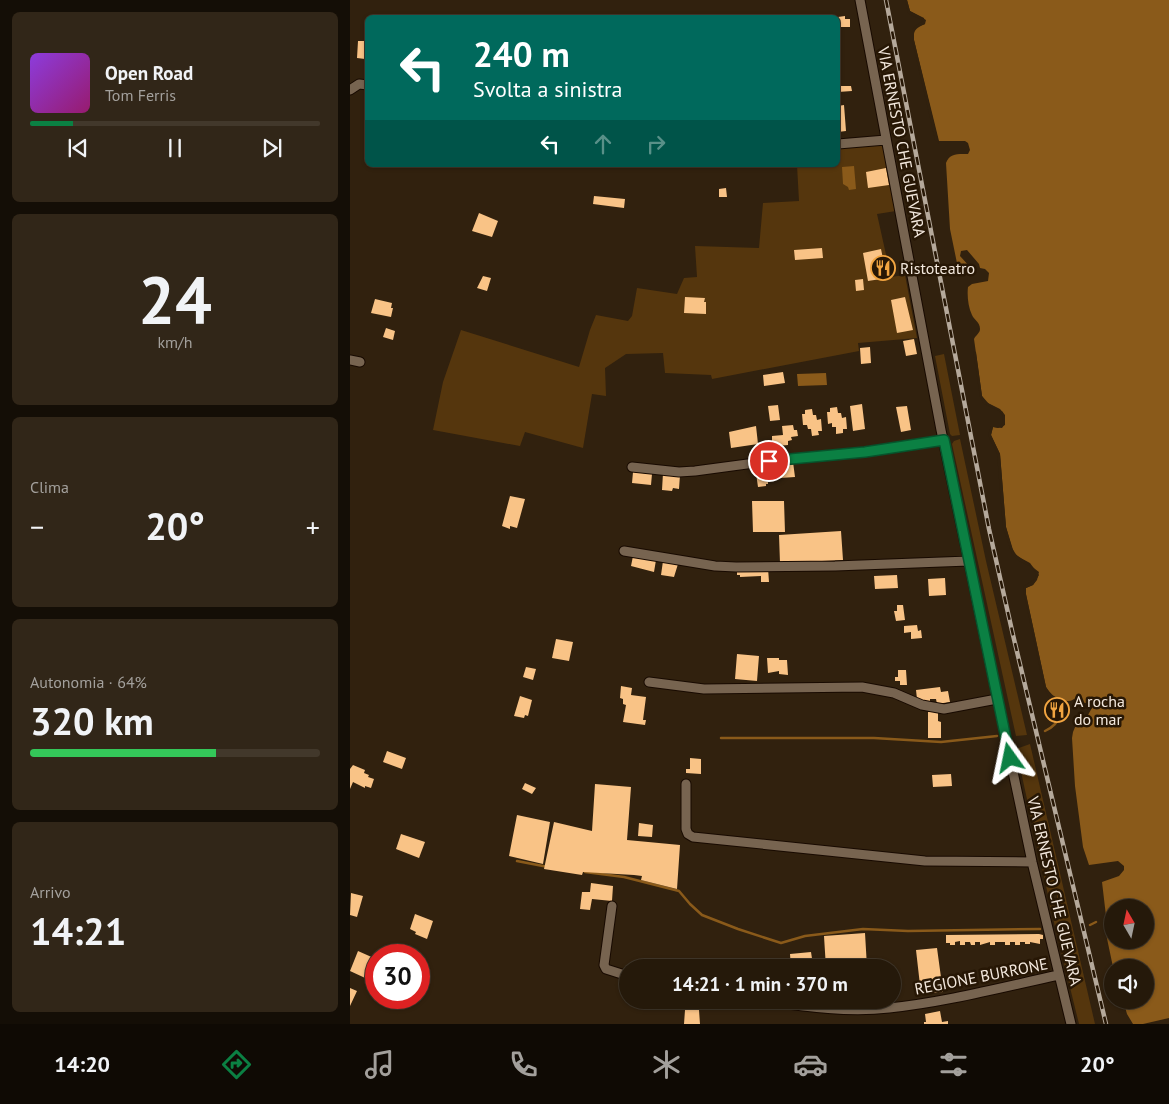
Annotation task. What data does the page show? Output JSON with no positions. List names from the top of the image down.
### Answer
{
  "streets": {
    "street": ["VIA ERNESTO CHE GUEVARA", "REGIONE BURRONE"]
  },
  "crossings": [
    ["VIA ERNESTO CHE GUEVARA", "REGIONE BURRONE"]
  ],
  "places": {
    "restaurant": ["Ristoteatro", "A rocha do mar"]
  },
  "north": "top",
  "page": {
    "turn": ["240 m", "Svolta a sinistra"],
    "song": ["Open Road", "Tom Ferris"],
    "tile": [
      ["24", "km/h"],
      "Clima",
      ["Autonomia · 64%", "320 km"],
      ["Arrivo", "14:21"]
    ],
    "heat": ["−", "20°", "+"],
    "limit": "30",
    "trip": "14:21 · 1 min · 370 m",
    "tabs": ["14:20", "20°"]
  }
}
